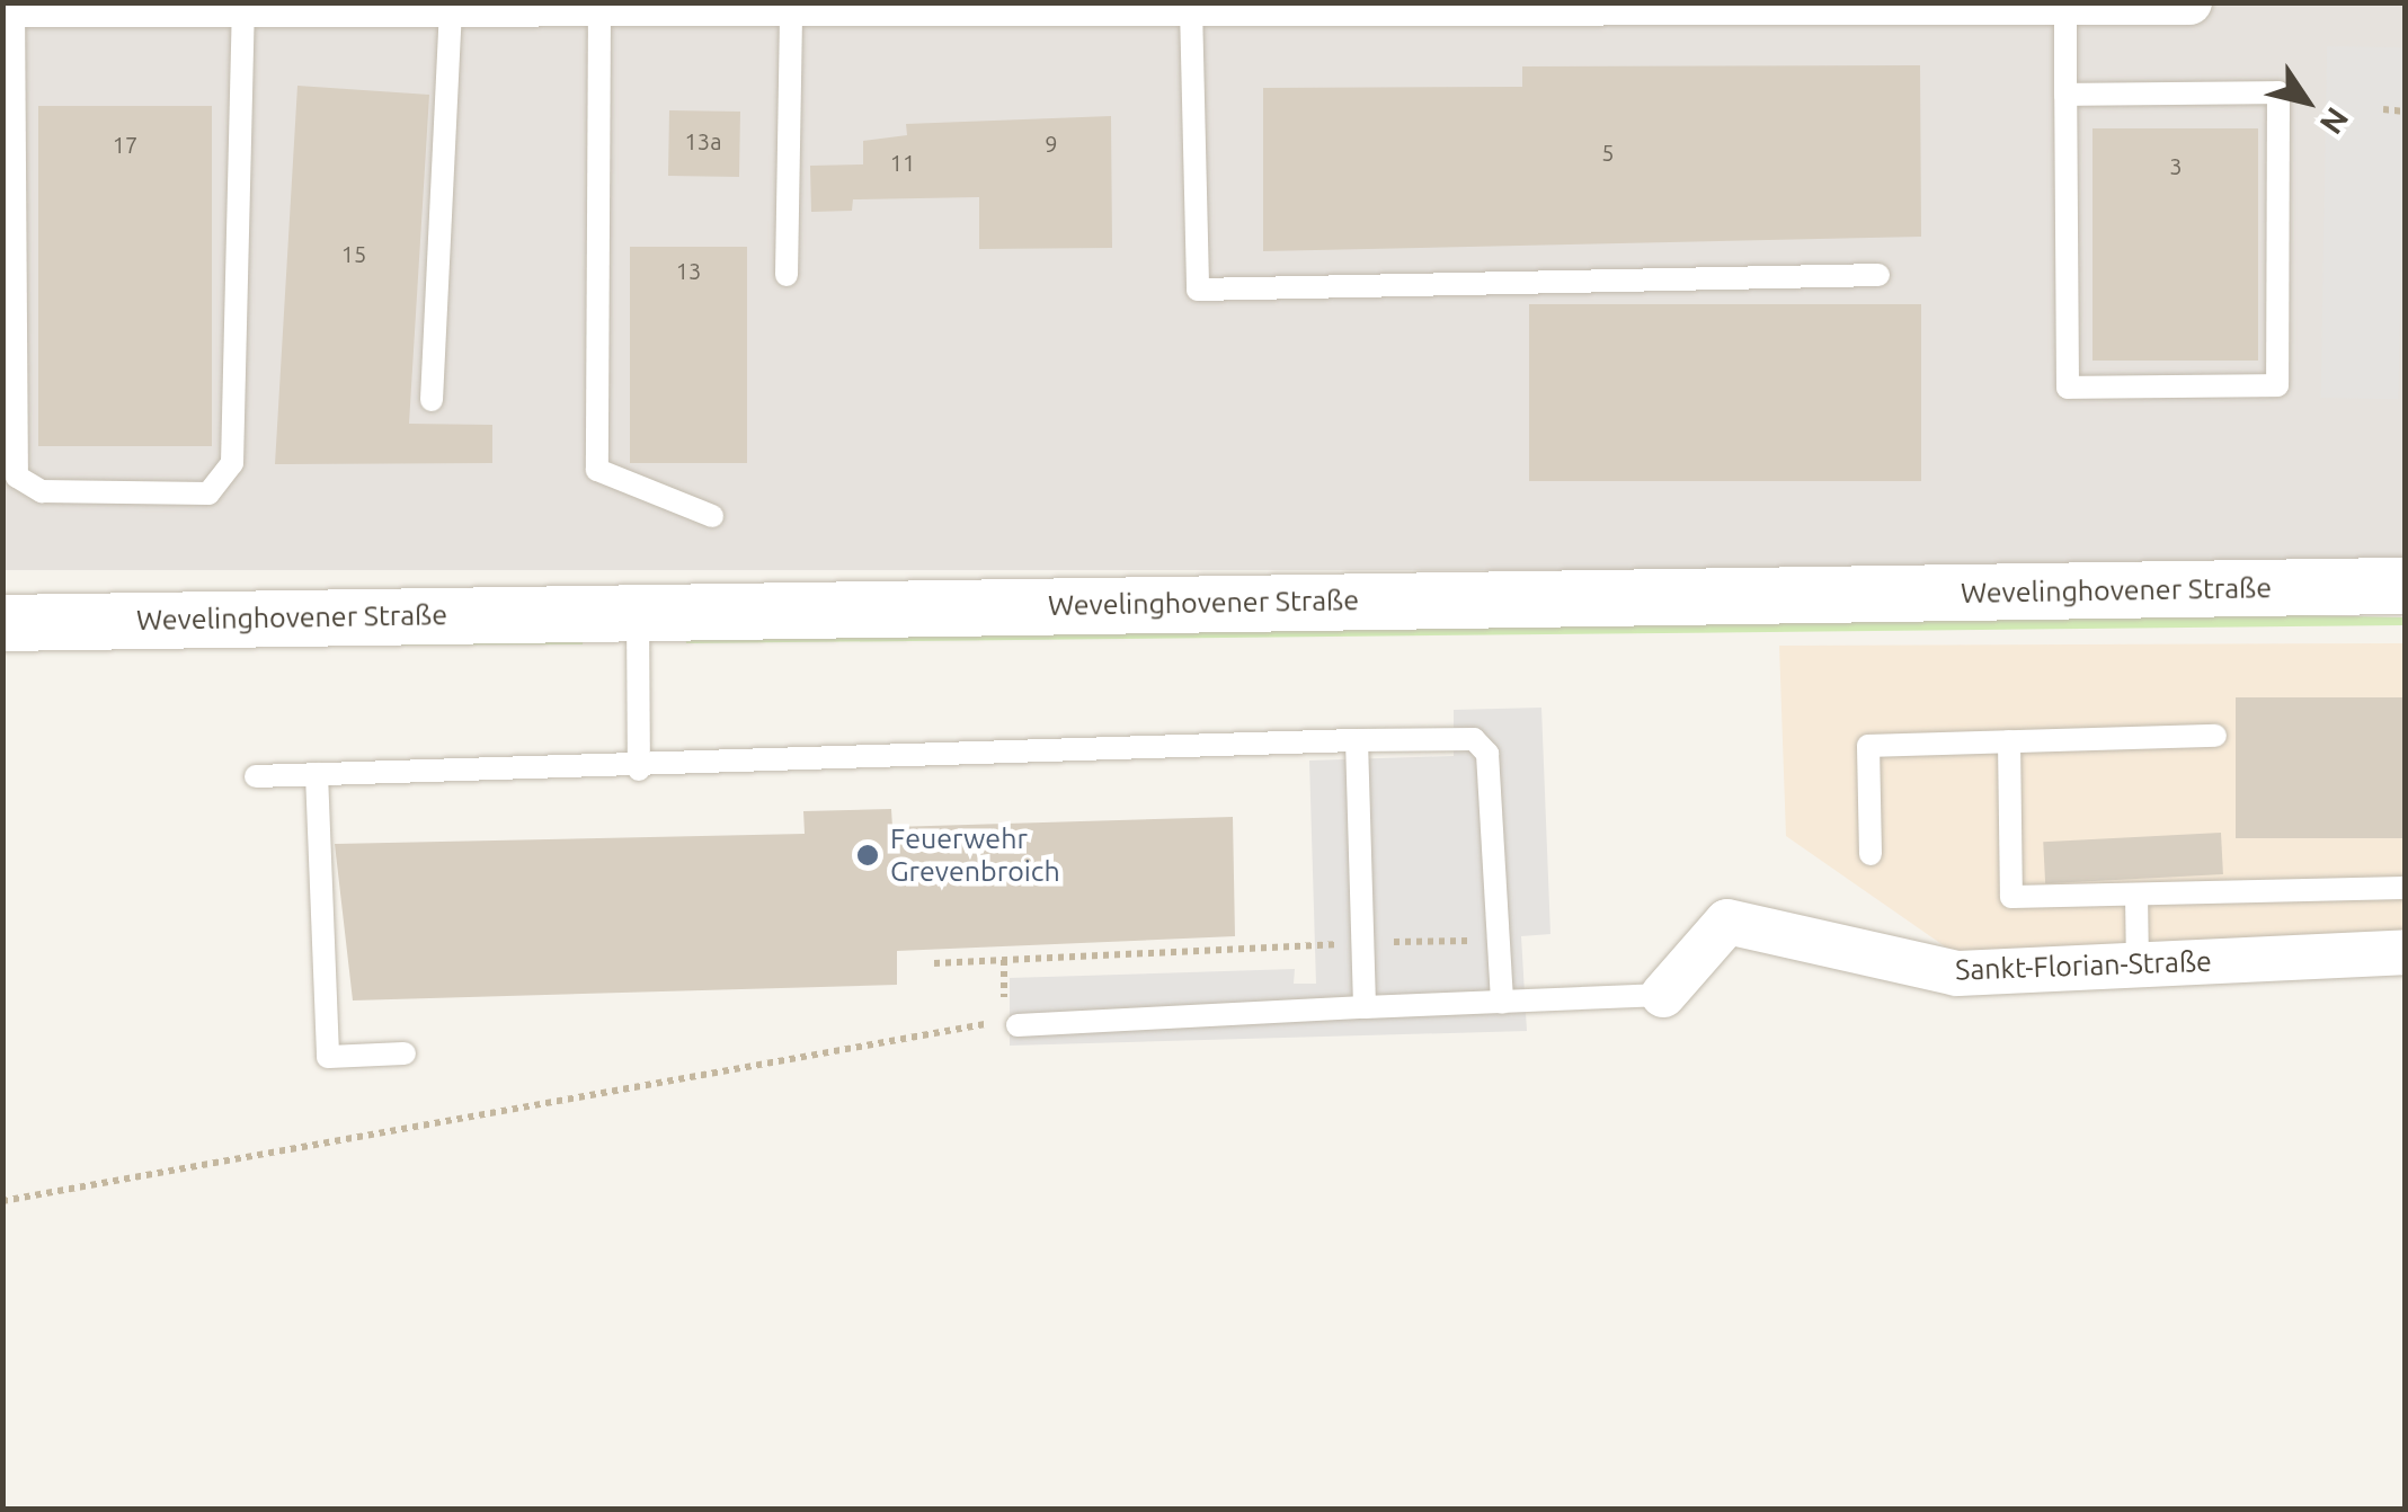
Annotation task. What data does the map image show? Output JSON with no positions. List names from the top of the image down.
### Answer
{
  "streets": {
    "street": ["Wevelinghovener Straße", "Sankt-Florian-Straße"]
  },
  "places": ["Feuerwehr Grevenbroich"],
  "house_numbers": [
    "13a",
    "9",
    "17",
    "5",
    "11",
    "3",
    "15",
    "13"
  ],
  "north": "bottom right"
}
